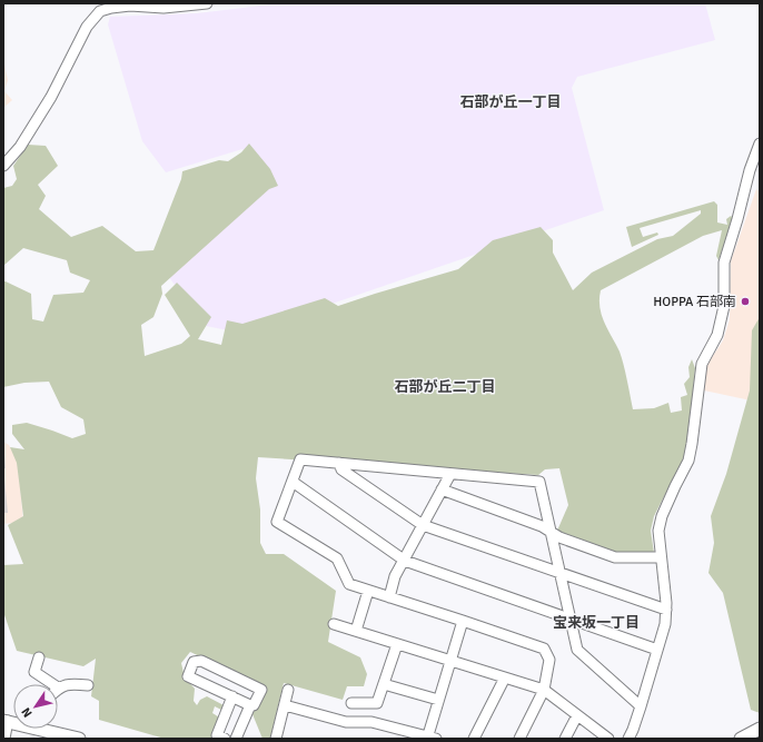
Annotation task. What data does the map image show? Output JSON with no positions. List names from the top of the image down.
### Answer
{
  "districts": ["石部が丘一丁目", "石部が丘二丁目", "宝来坂一丁目"],
  "places": ["HOPPA 石部南"],
  "north": "bottom left"
}
